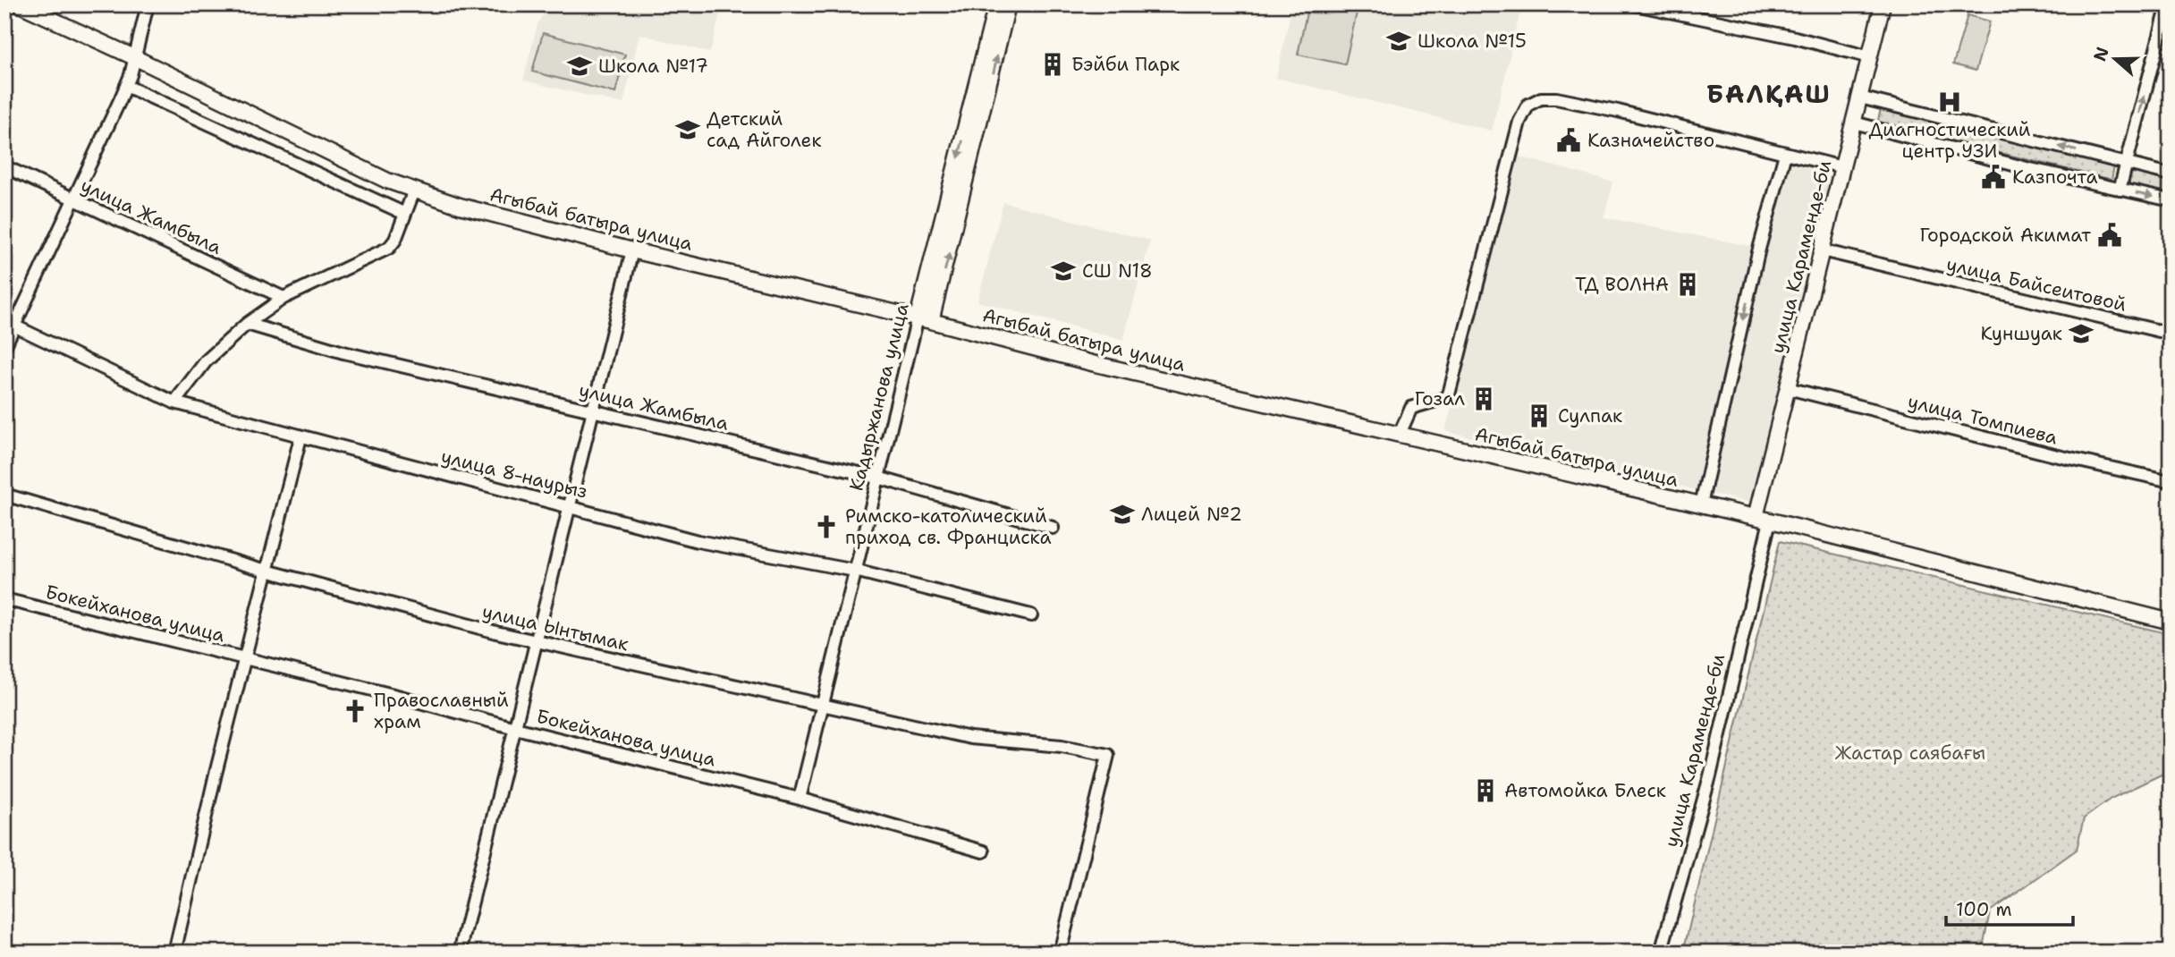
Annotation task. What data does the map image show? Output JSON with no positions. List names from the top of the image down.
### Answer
{
  "streets": {
    "main road": ["Агыбай батыра улица", "улица Караменде-би", "Кадыржанова улица"],
    "street": [
      "улица Жамбыла",
      "улица Байсеитовой",
      "улица Томпиева",
      "улица 8-наурыз",
      "Бокейханова улица",
      "улица Ынтымак"
    ]
  },
  "crossings": [
    ["улица Жамбыла", "Кадыржанова улица"],
    ["Агыбай батыра улица", "улица Караменде-би"],
    ["Агыбай батыра улица", "Кадыржанова улица"],
    ["улица Караменде-би", "улица Байсеитовой"],
    ["улица Караменде-би", "улица Томпиева"],
    ["Кадыржанова улица", "улица 8-наурыз"],
    ["Кадыржанова улица", "Бокейханова улица"],
    ["Кадыржанова улица", "улица Ынтымак"]
  ],
  "districts": ["БАЛҚАШ"],
  "parks": ["Жастар саябағы"],
  "places": {
    "school or university": [
      "Школа №15",
      "Школа №17",
      "Детский сад Айголек",
      "СШ N18",
      "Куншуак",
      "Лицей №2"
    ],
    "building": [
      "Бэйби Парк",
      "ТД ВОЛНА",
      "Гозал",
      "Сулпак",
      "Автомойка Блеск"
    ],
    "hospital": ["Диагностический центр УЗИ"],
    "public building": ["Казначейство", "Казпочта", "Городской Акимат"],
    "church": ["Римско-католический приход св. Франциска", "Православный храм"]
  },
  "scale_bar": "100 m",
  "north": "left"
}
